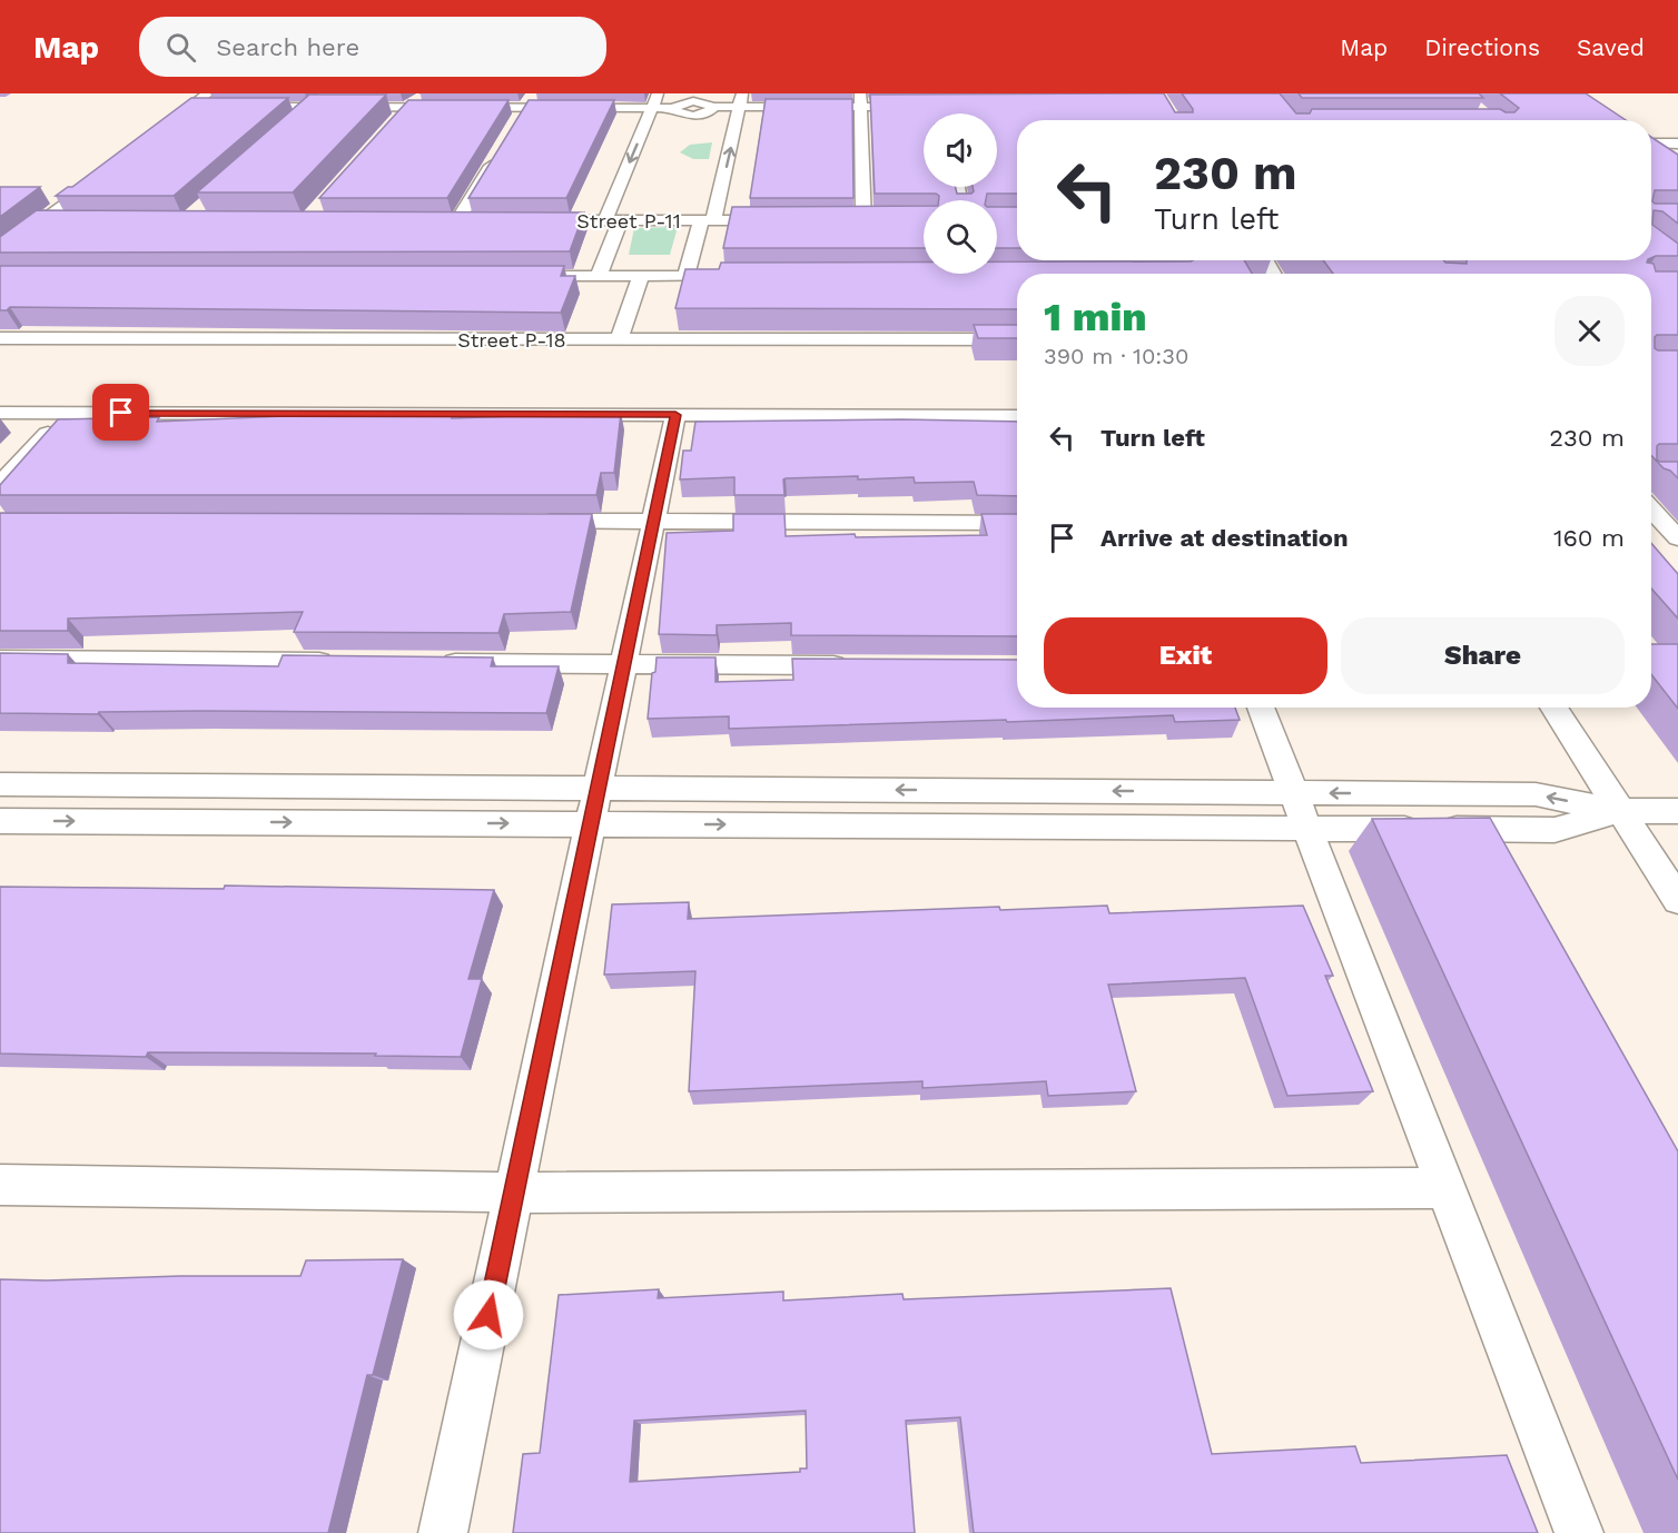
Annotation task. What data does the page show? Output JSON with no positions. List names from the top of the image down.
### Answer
{
  "streets": {
    "street": ["Street P-11", "Street P-18"]
  },
  "page": {
    "header": "Map",
    "search": "Search here",
    "nav": ["Map", "Directions", "Saved"],
    "turn": ["230 m", "Turn left"],
    "heading": ["1 min", "390 m · 10:30"],
    "list": [
      {
        "name": "Turn left",
        "value": "230 m"
      },
      {
        "name": "Arrive at destination",
        "value": "160 m"
      }
    ],
    "buttons": ["Exit", "Share"]
  }
}
